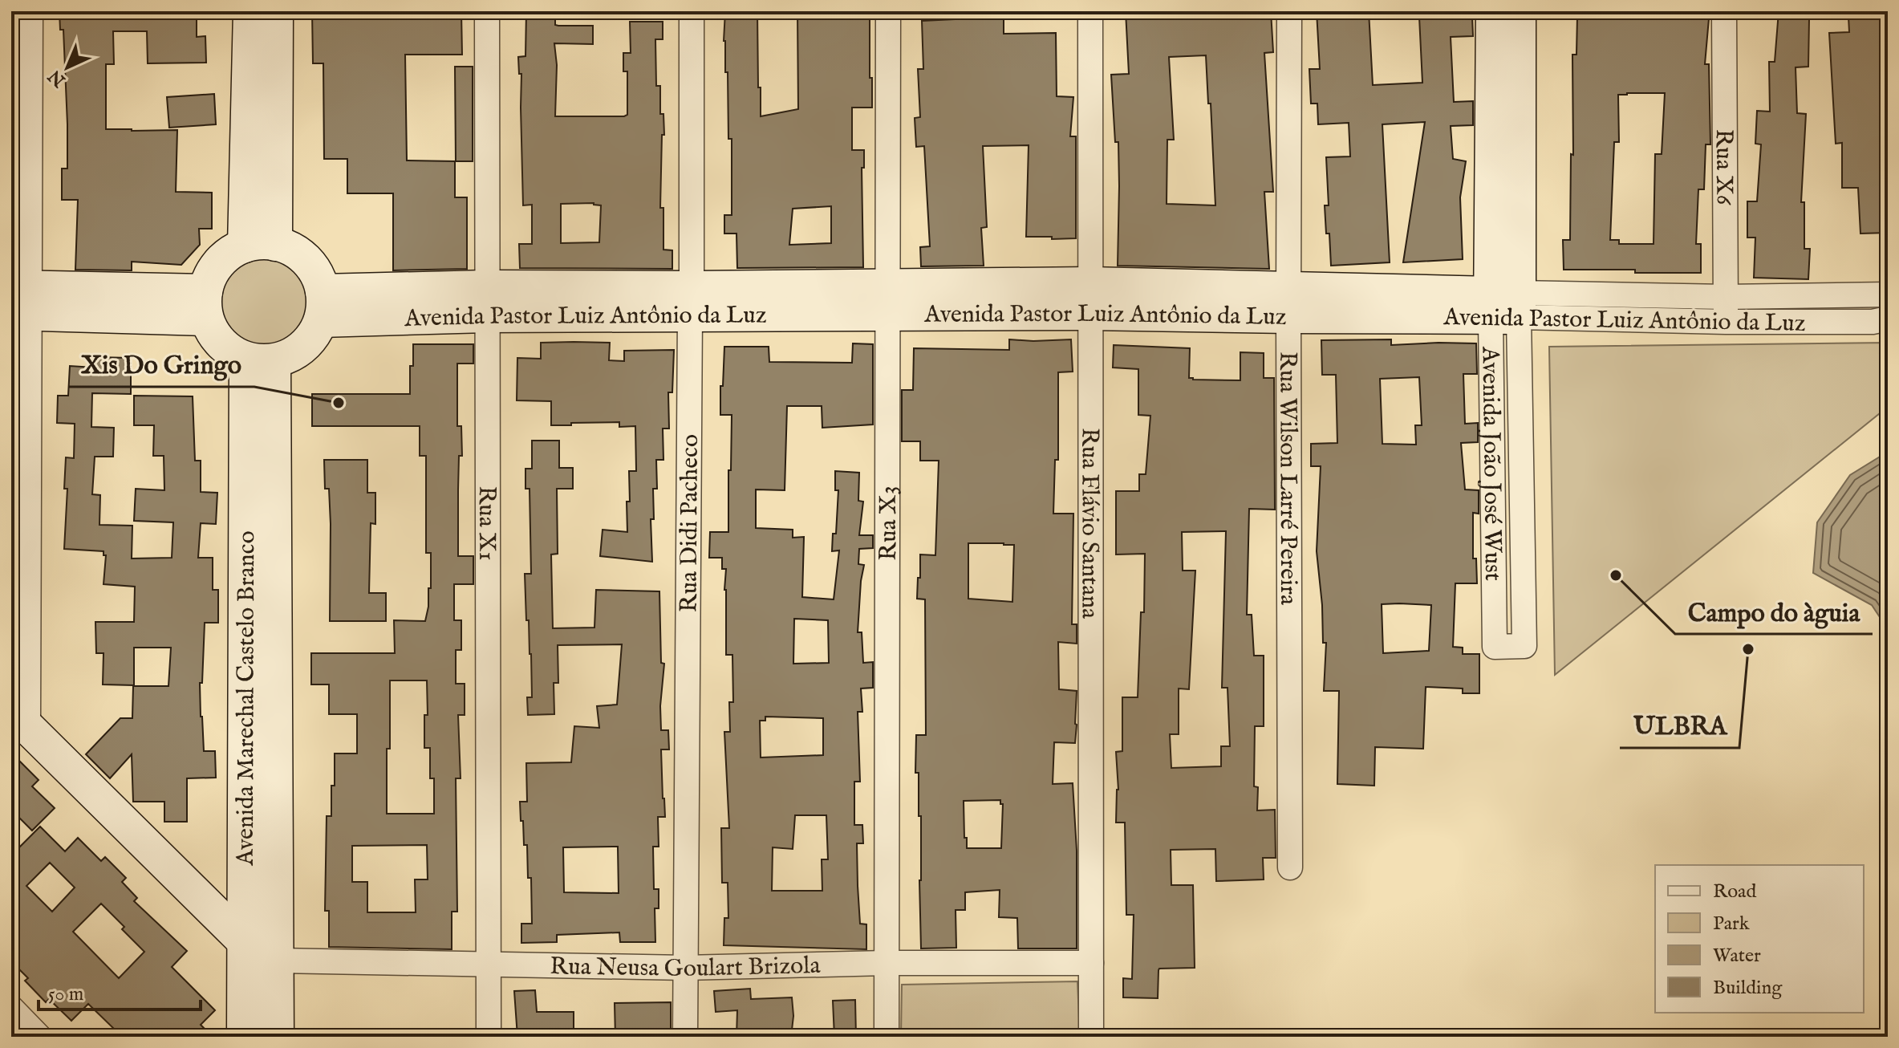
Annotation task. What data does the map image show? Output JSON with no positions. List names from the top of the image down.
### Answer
{
  "streets": {
    "street": [
      "Rua X6",
      "Avenida Pastor Luiz Antônio da Luz",
      "Avenida João José Wust",
      "Rua Wilson Larré Pereira",
      "Rua X1",
      "Rua Didi Pacheco",
      "Rua X3",
      "Rua Flávio Santana",
      "Avenida Marechal Castelo Branco",
      "Rua Neusa Goulart Brizola"
    ]
  },
  "crossings": [
    ["Rua X6", "Avenida Pastor Luiz Antônio da Luz"],
    ["Avenida Pastor Luiz Antônio da Luz", "Avenida João José Wust"],
    ["Avenida Pastor Luiz Antônio da Luz", "Rua Wilson Larré Pereira"],
    ["Avenida Pastor Luiz Antônio da Luz", "Rua X1"],
    ["Avenida Pastor Luiz Antônio da Luz", "Rua Didi Pacheco"],
    ["Avenida Pastor Luiz Antônio da Luz", "Rua X3"],
    ["Avenida Pastor Luiz Antônio da Luz", "Rua Flávio Santana"],
    ["Avenida Pastor Luiz Antônio da Luz", "Avenida Marechal Castelo Branco"],
    ["Rua X1", "Rua Neusa Goulart Brizola"],
    ["Rua Didi Pacheco", "Rua Neusa Goulart Brizola"],
    ["Rua X3", "Rua Neusa Goulart Brizola"],
    ["Rua Flávio Santana", "Rua Neusa Goulart Brizola"],
    ["Avenida Marechal Castelo Branco", "Rua Neusa Goulart Brizola"]
  ],
  "places": ["Xis Do Gringo", "Campo do àguia", "ULBRA"],
  "legend": [
    "Road",
    "Park",
    "Water",
    "Building"
  ],
  "scale_bar": "50 m",
  "north": "bottom left"
}
